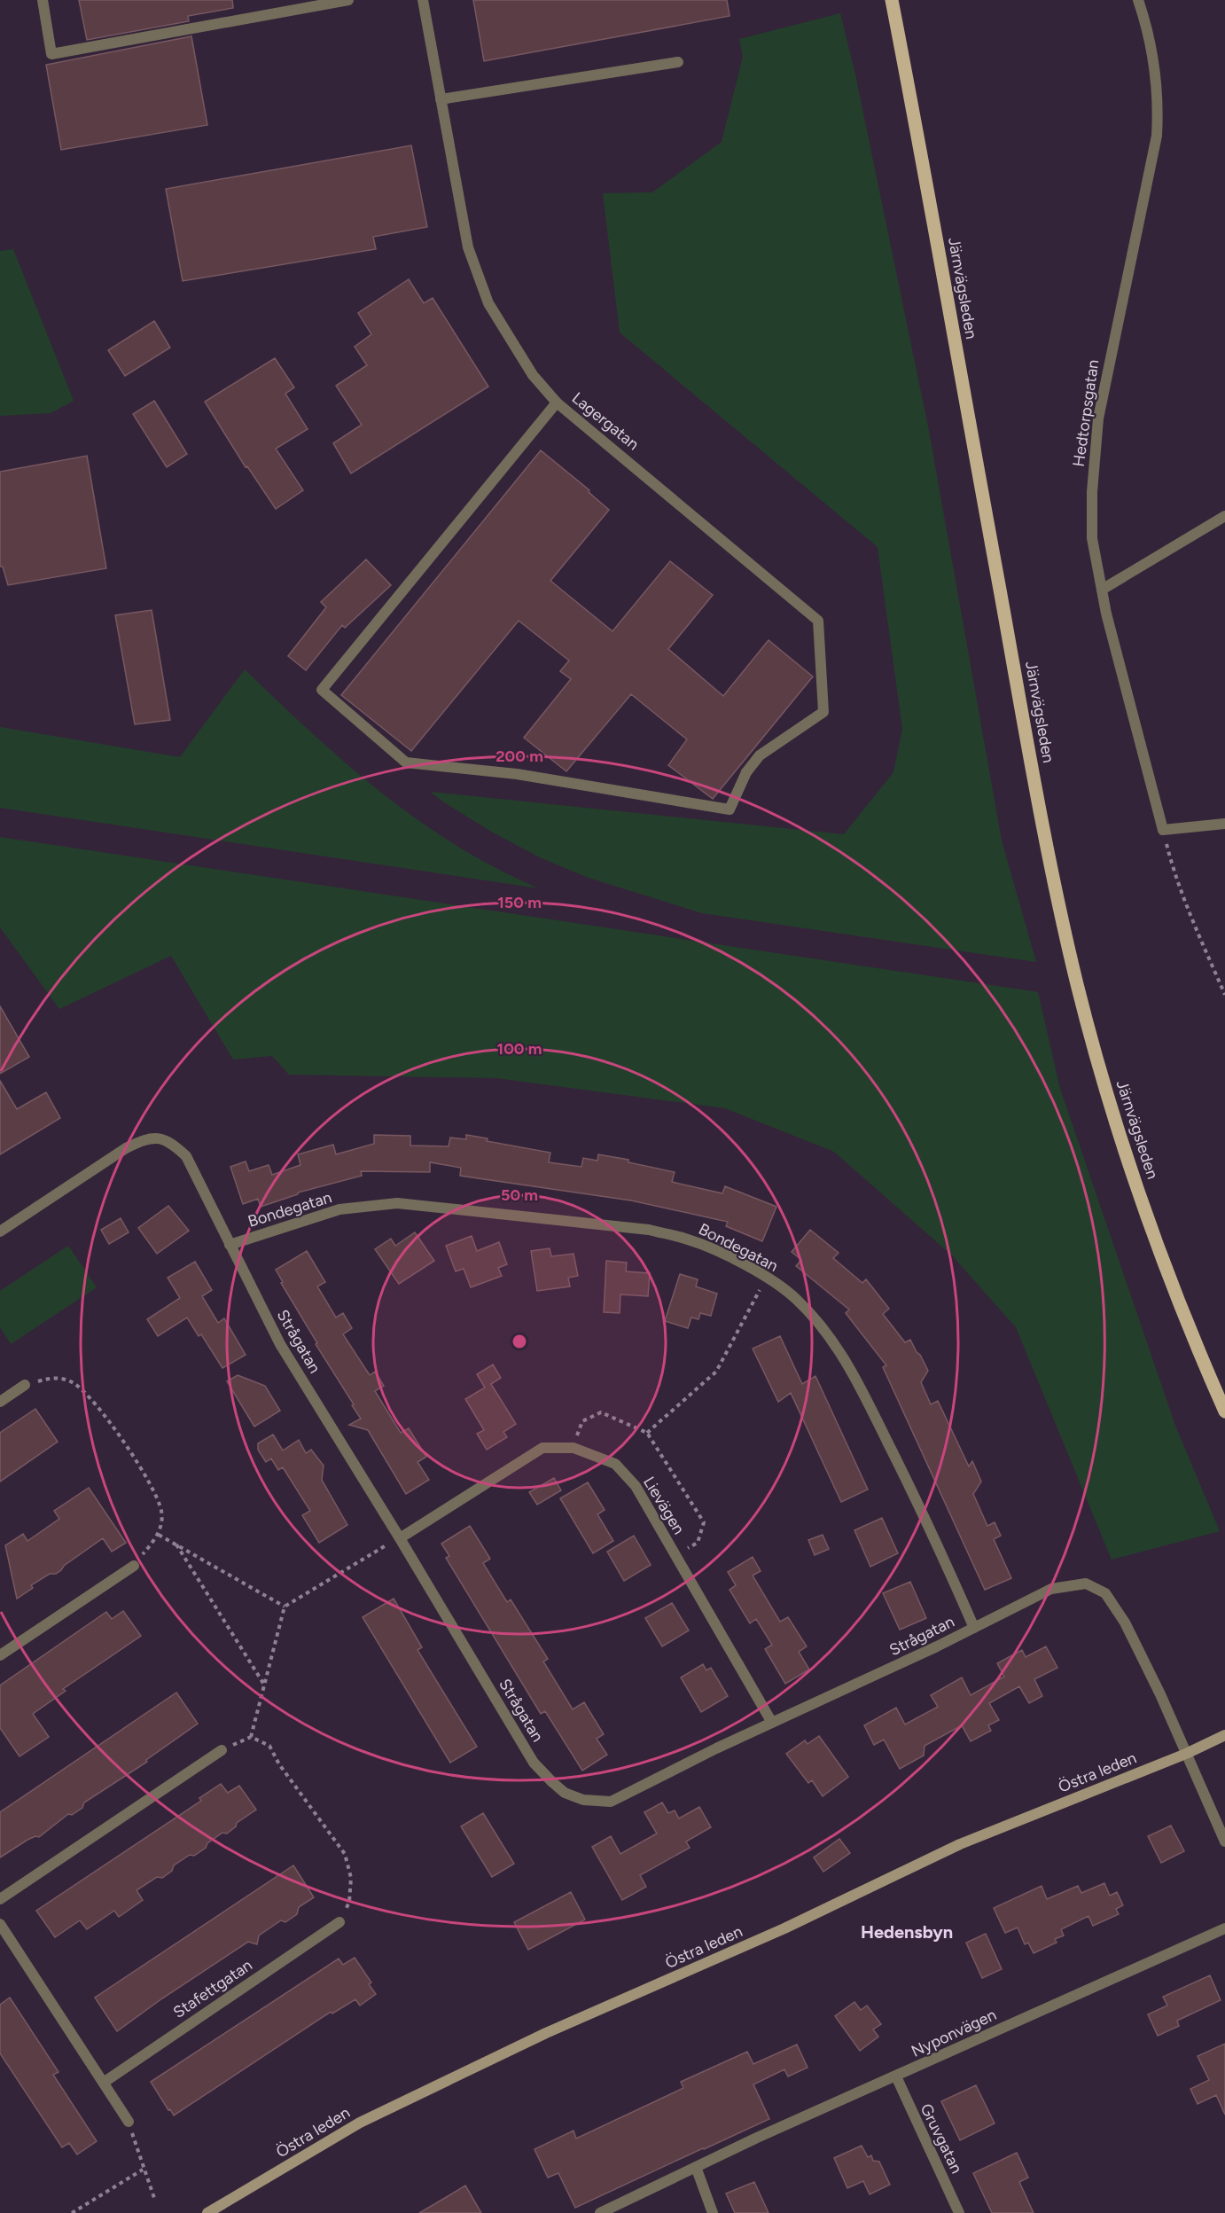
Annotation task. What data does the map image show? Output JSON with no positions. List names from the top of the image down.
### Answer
{
  "streets": {
    "main road": ["Järnvägsleden"],
    "street": [
      "Hedtorpsgatan",
      "Lagergatan",
      "Bondegatan",
      "Strågatan",
      "Lievägen",
      "Östra leden",
      "Stafettgatan",
      "Nyponvägen",
      "Gruvgatan"
    ]
  },
  "crossings": [
    ["Bondegatan", "Strågatan"],
    ["Strågatan", "Lievägen"],
    ["Strågatan", "Östra leden"],
    ["Nyponvägen", "Gruvgatan"]
  ],
  "districts": ["Hedensbyn"],
  "rings": [
    "200 m",
    "150 m",
    "100 m",
    "50 m"
  ]
}
